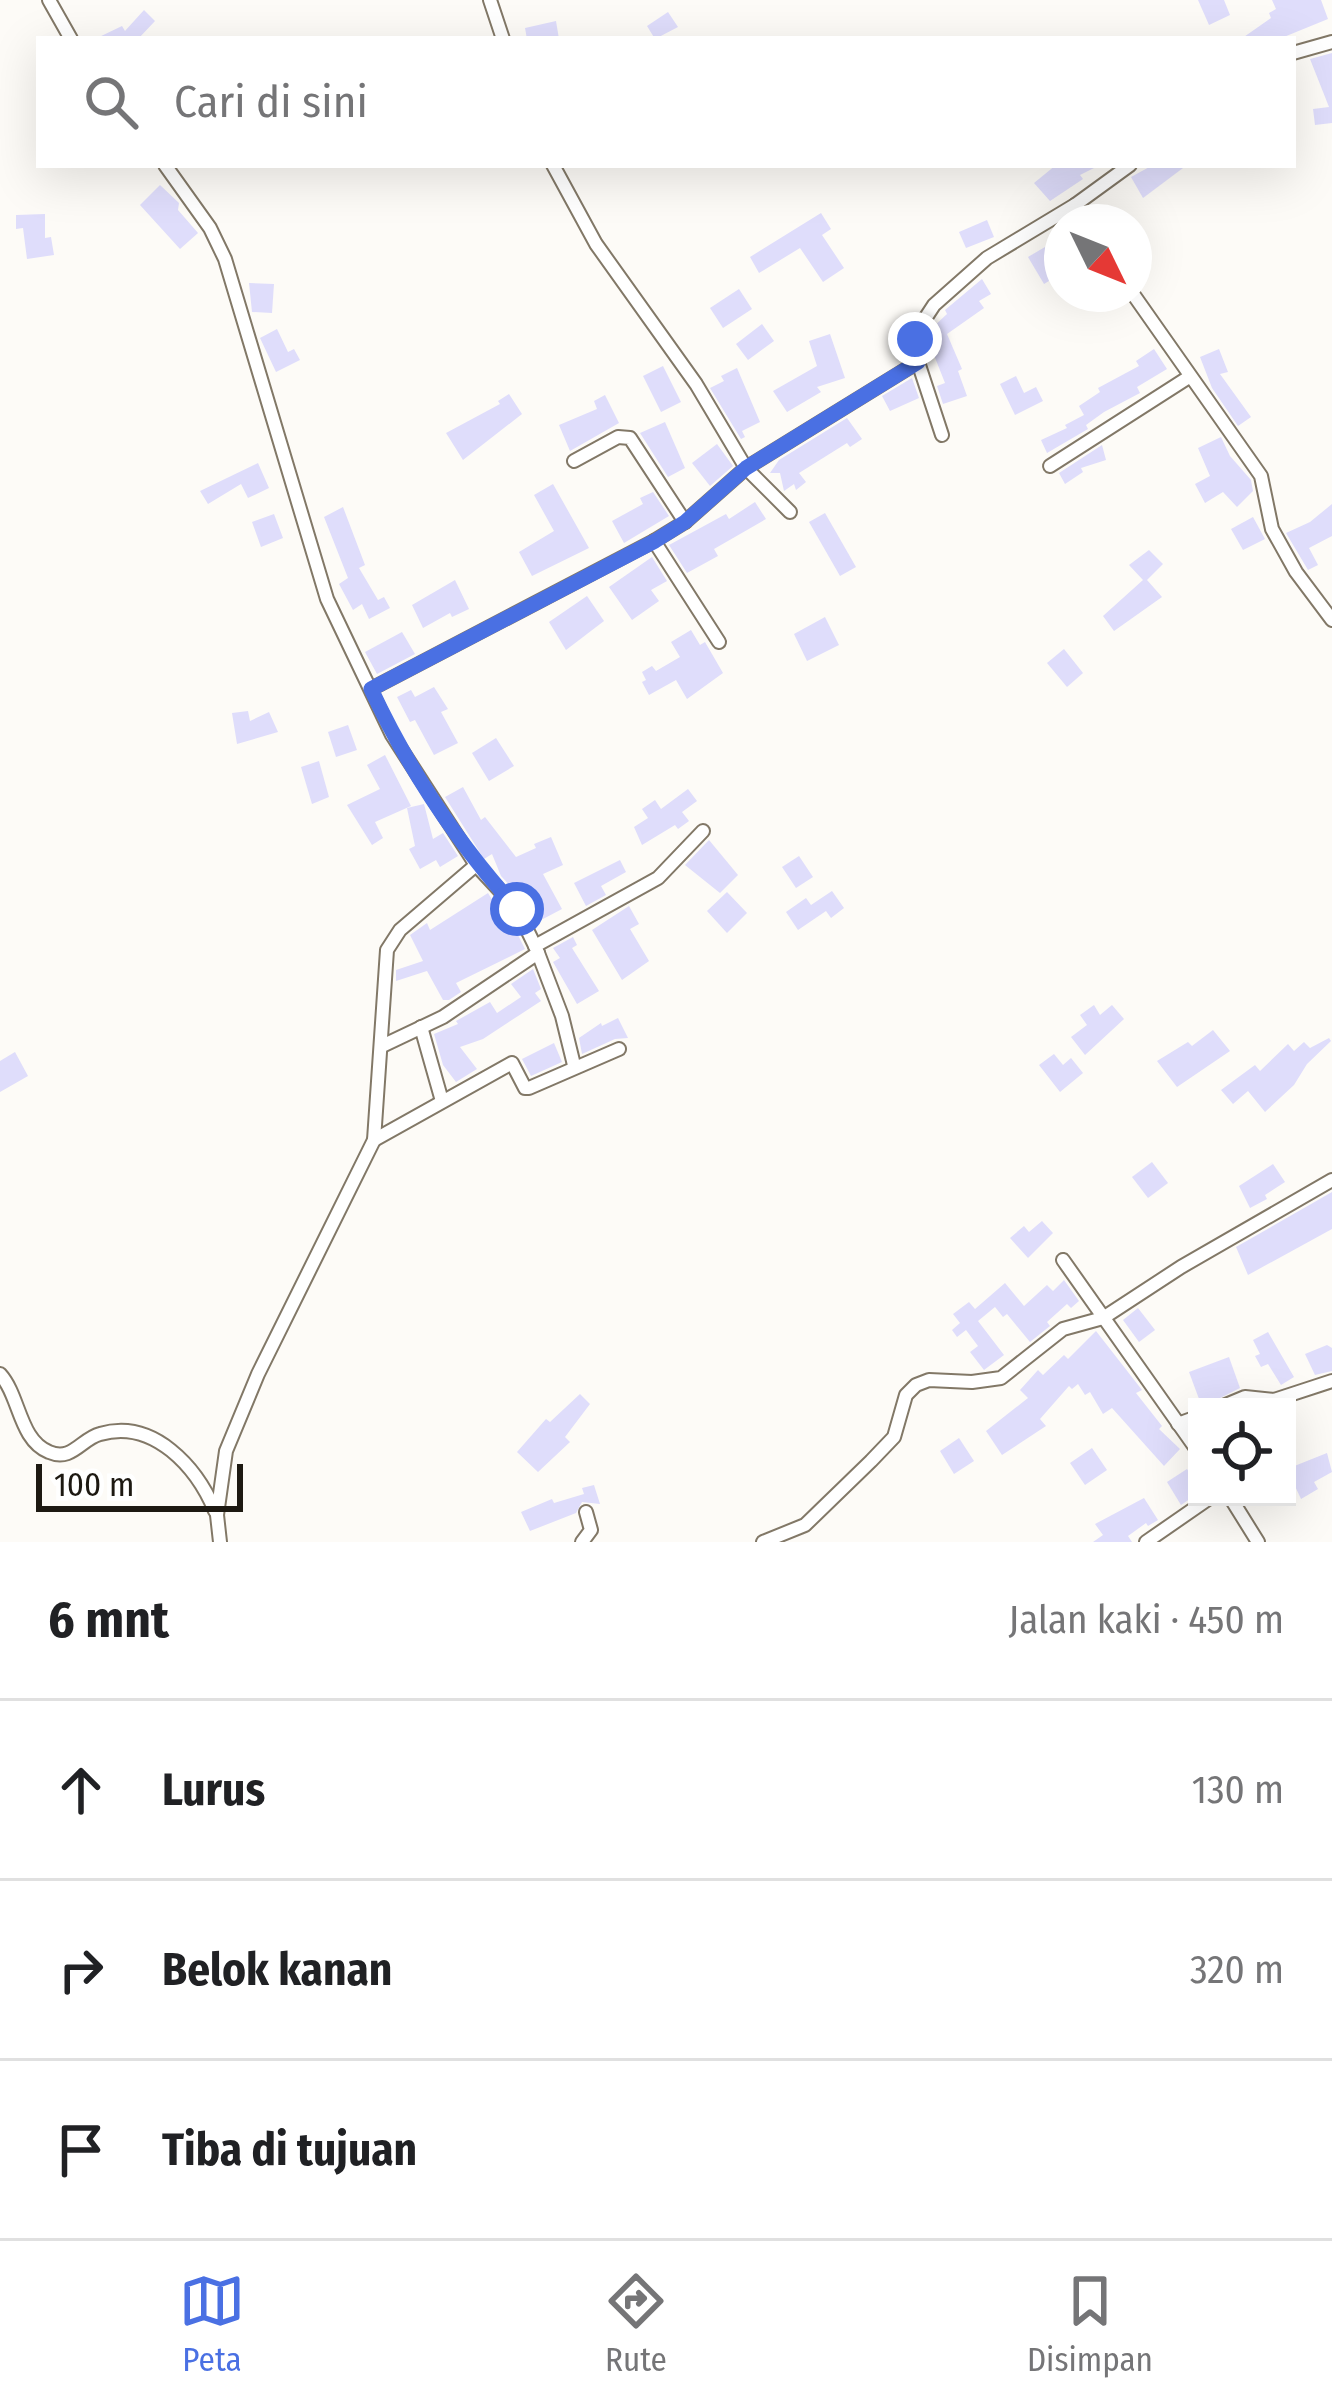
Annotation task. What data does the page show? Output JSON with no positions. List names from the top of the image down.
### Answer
{
  "scale_bar": "100 m",
  "north": "bottom right",
  "page": {
    "search": "Cari di sini",
    "scale": "100 m",
    "heading": ["6 mnt", "Jalan kaki · 450 m"],
    "list": [
      ["Lurus", "130 m"],
      ["Belok kanan", "320 m"],
      "Tiba di tujuan"
    ],
    "nav": ["Peta", "Rute", "Disimpan"]
  }
}
